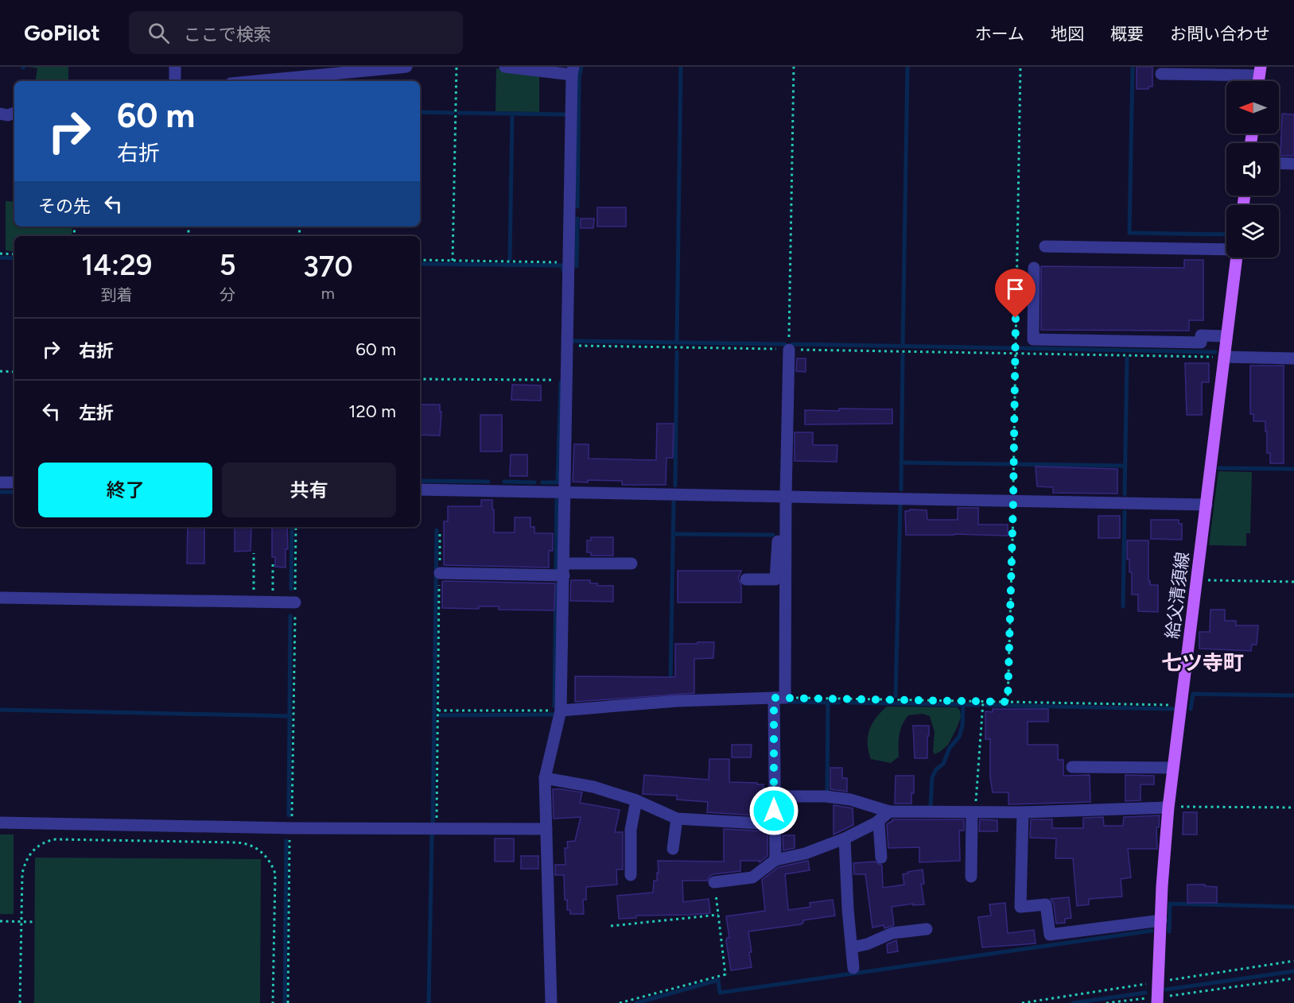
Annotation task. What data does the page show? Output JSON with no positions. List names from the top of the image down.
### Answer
{
  "streets": {
    "main road": ["給父清須線"]
  },
  "districts": ["七ツ寺町"],
  "north": "left",
  "page": {
    "header": "GoPilot",
    "search": "ここで検索",
    "nav": [
      "ホーム",
      "地図",
      "概要",
      "お問い合わせ"
    ],
    "turn": ["60 m", "右折"],
    "then": "その先",
    "eta": [
      "14:29",
      "到着",
      "5",
      "分",
      "370",
      "m"
    ],
    "list": [
      {
        "name": "右折",
        "value": "60 m"
      },
      {
        "name": "左折",
        "value": "120 m"
      }
    ],
    "buttons": ["終了", "共有"]
  }
}
